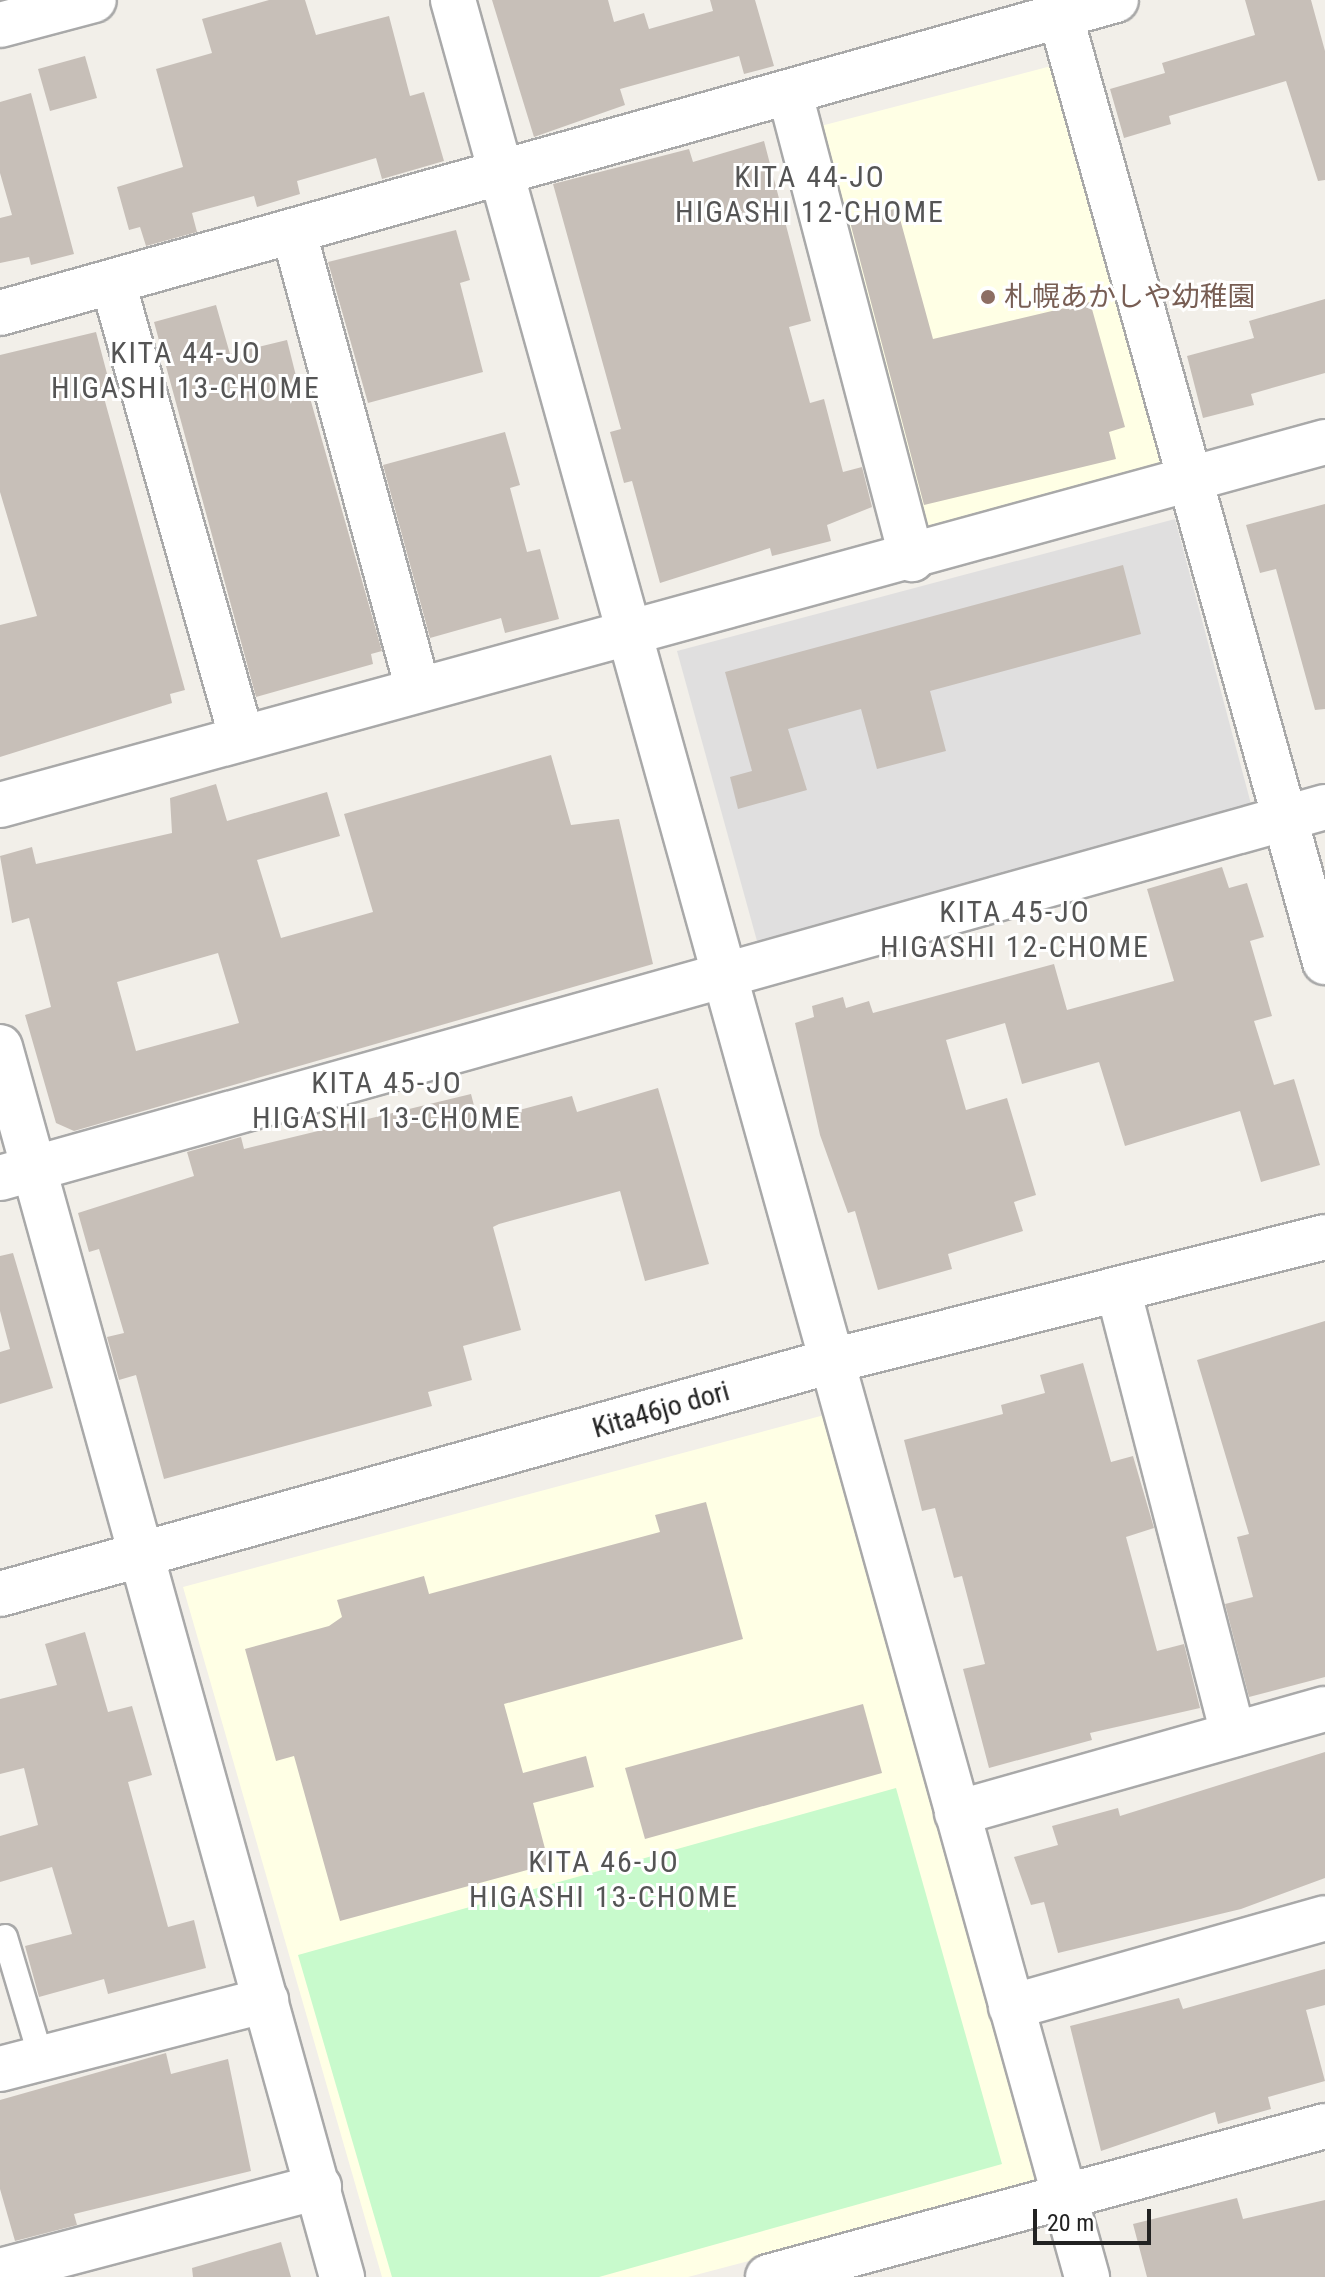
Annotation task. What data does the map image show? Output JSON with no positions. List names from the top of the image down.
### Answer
{
  "streets": {
    "street": ["Kita46jo dori"]
  },
  "districts": [
    "KITA 44-JO HIGASHI 12-CHOME",
    "KITA 44-JO HIGASHI 13-CHOME",
    "KITA 45-JO HIGASHI 12-CHOME",
    "KITA 45-JO HIGASHI 13-CHOME",
    "KITA 46-JO HIGASHI 13-CHOME"
  ],
  "places": ["札幌あかしや幼稚園"],
  "scale_bar": "20 m"
}
